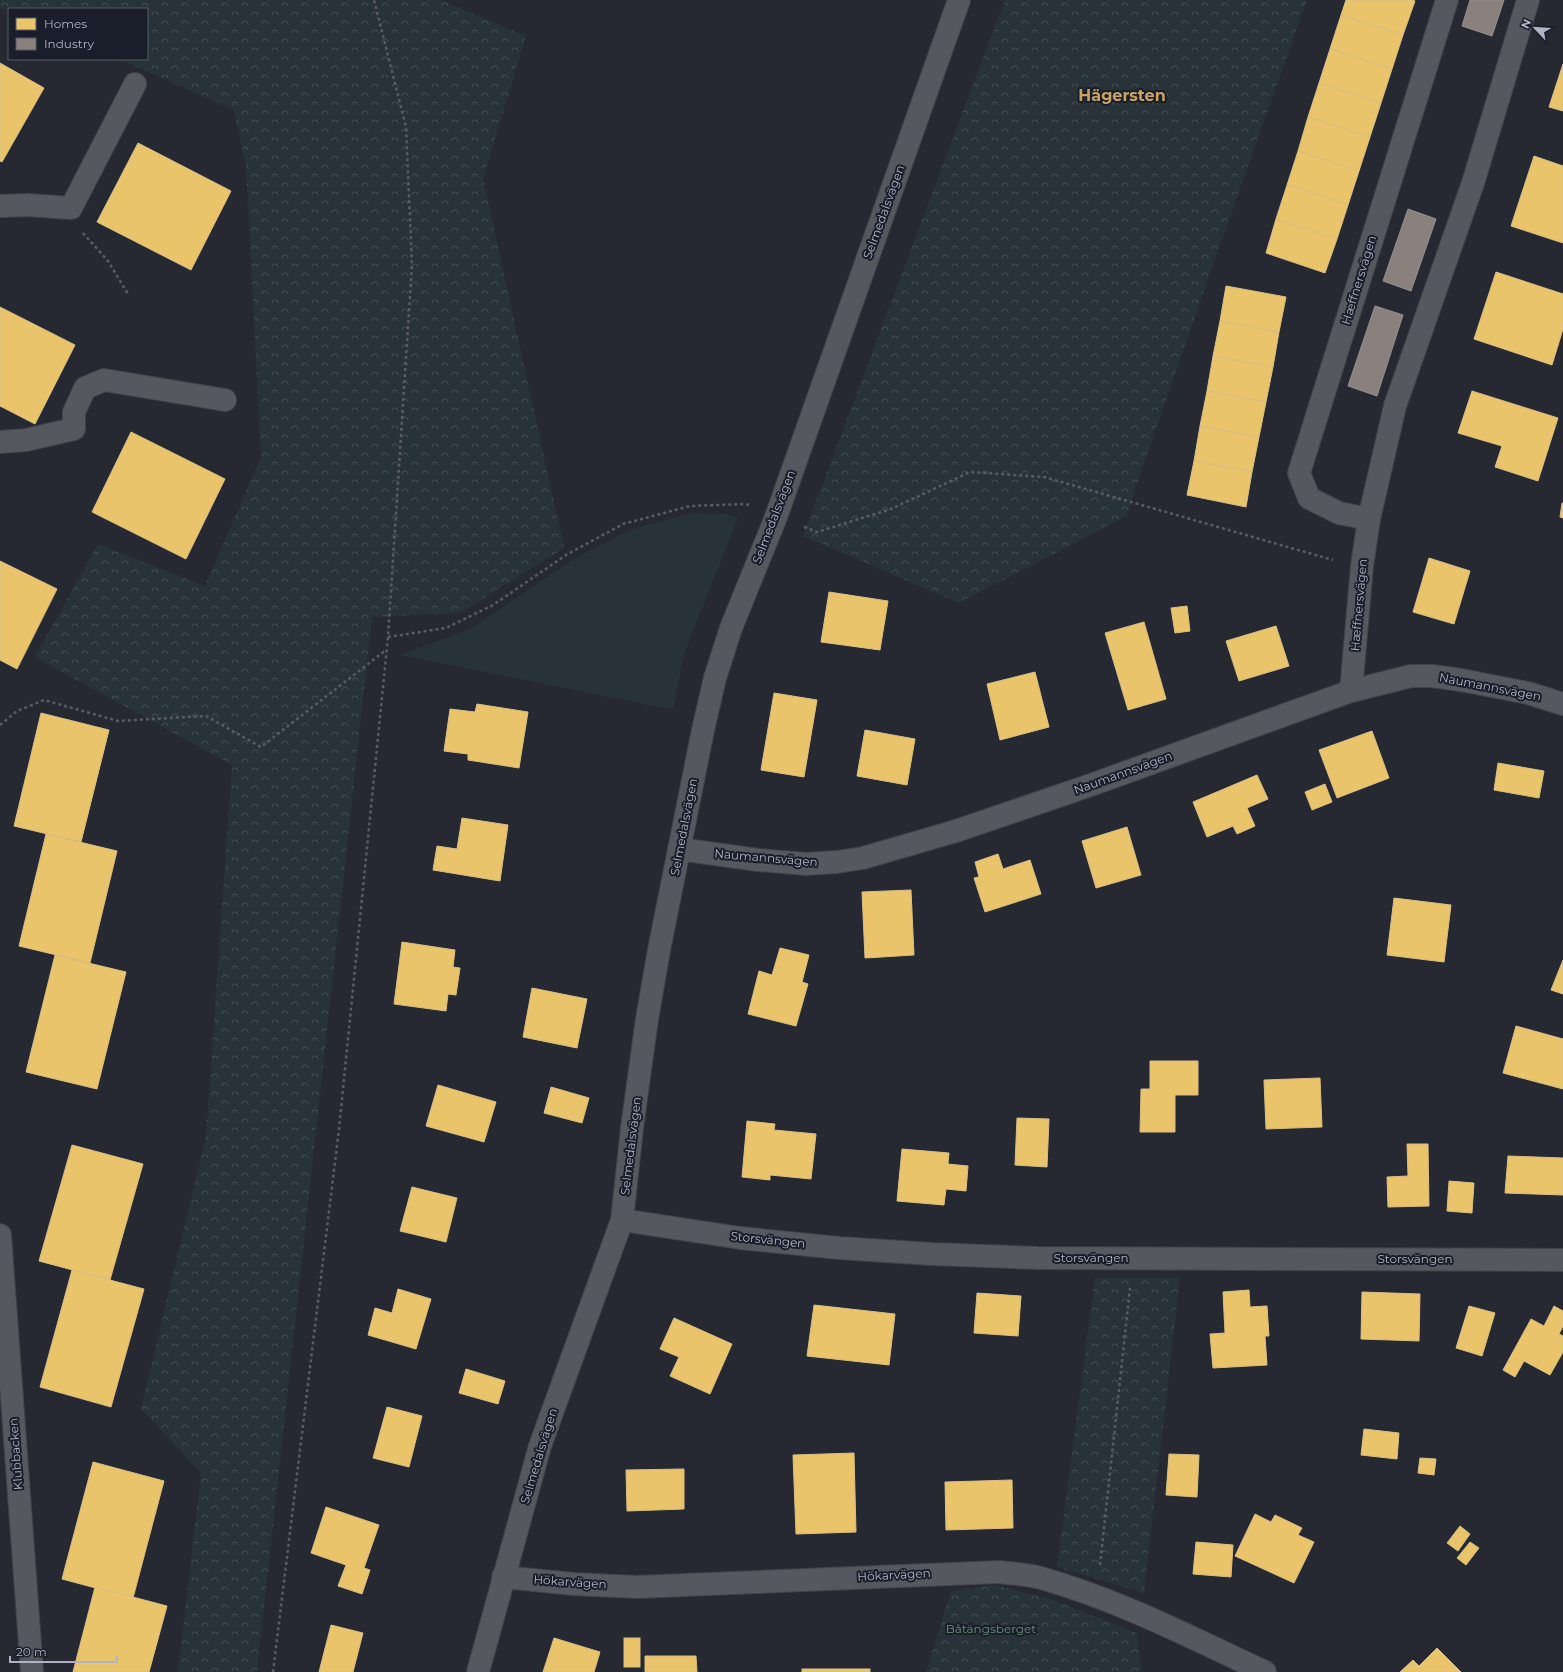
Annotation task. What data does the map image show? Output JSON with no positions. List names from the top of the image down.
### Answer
{
  "streets": {
    "street": [
      "Selmedalsvägen",
      "Hæffnersvägen",
      "Naumannsvägen",
      "Storsvängen",
      "Klubbacken",
      "Hökarvägen"
    ]
  },
  "crossings": [
    ["Selmedalsvägen", "Naumannsvägen"],
    ["Selmedalsvägen", "Storsvängen"],
    ["Selmedalsvägen", "Hökarvägen"],
    ["Hæffnersvägen", "Naumannsvägen"]
  ],
  "districts": ["Hägersten"],
  "parks": ["Båtängsberget"],
  "legend": ["Homes", "Industry"],
  "scale_bar": "20 m",
  "north": "top left"
}
